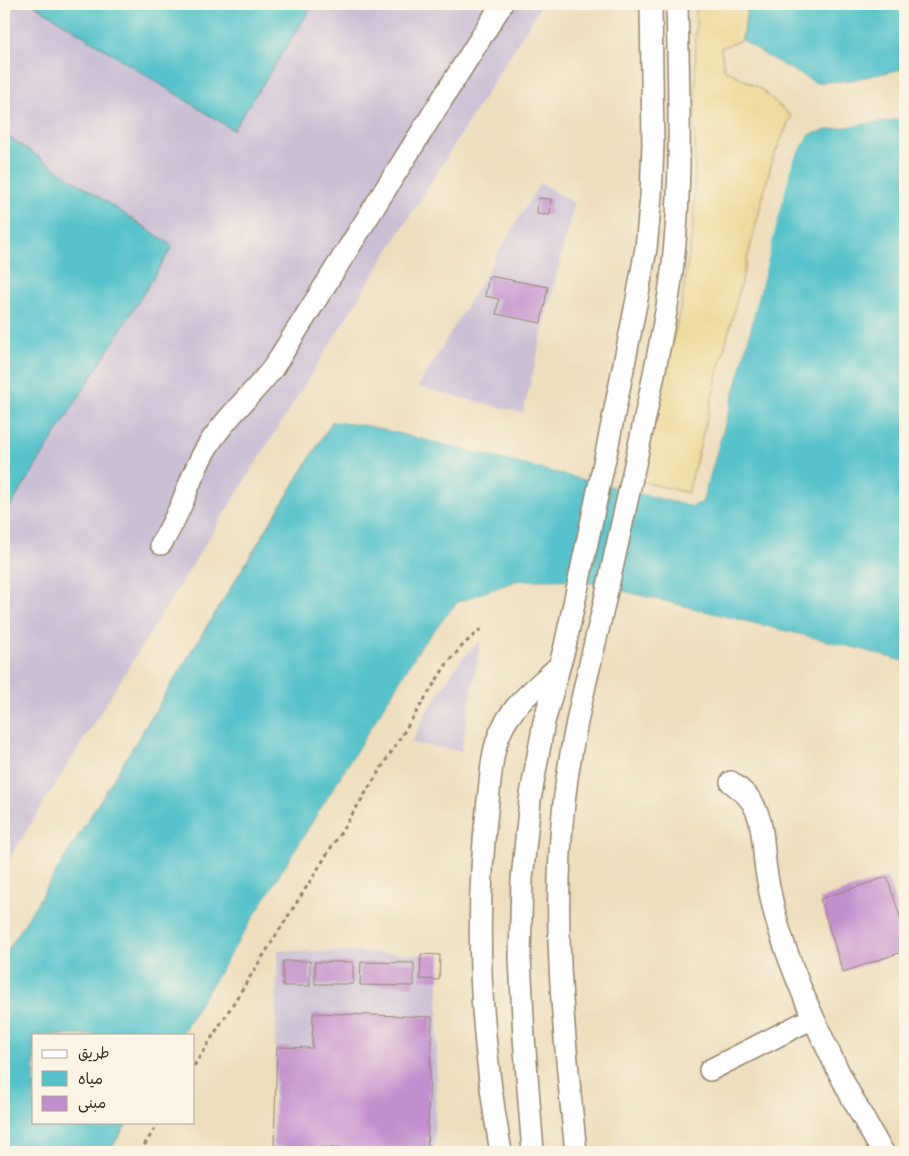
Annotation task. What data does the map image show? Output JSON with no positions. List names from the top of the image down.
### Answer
{
  "legend": ["طريق", "مياه", "مبنى"]
}
